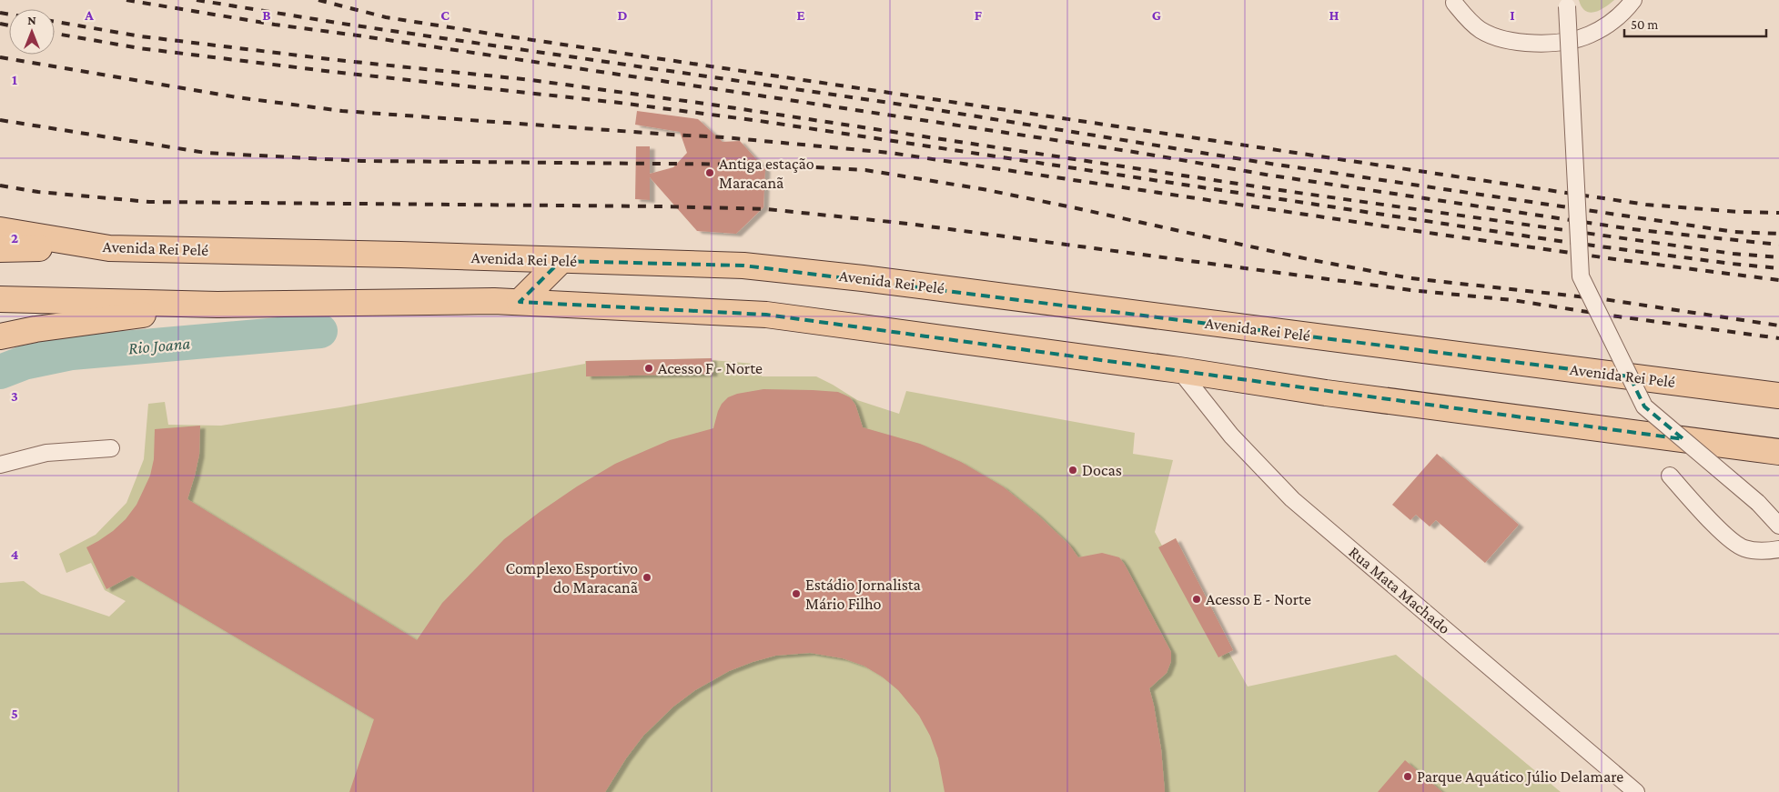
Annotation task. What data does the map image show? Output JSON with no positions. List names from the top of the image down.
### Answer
{
  "streets": {
    "main road": ["Avenida Rei Pelé"],
    "street": ["Rua Mata Machado"]
  },
  "water": ["Rio Joana"],
  "places": [
    "Antiga estação Maracanã",
    "Acesso F - Norte",
    "Docas",
    "Complexo Esportivo do Maracanã",
    "Estádio Jornalista Mário Filho",
    "Acesso E - Norte",
    "Parque Aquático Júlio Delamare"
  ],
  "scale_bar": "50 m",
  "north": "top",
  "grid": {
    "columns": [
      "A",
      "B",
      "C",
      "D",
      "E",
      "F",
      "G",
      "H",
      "I"
    ],
    "rows": [
      "1",
      "2",
      "3",
      "4",
      "5"
    ]
  }
}
